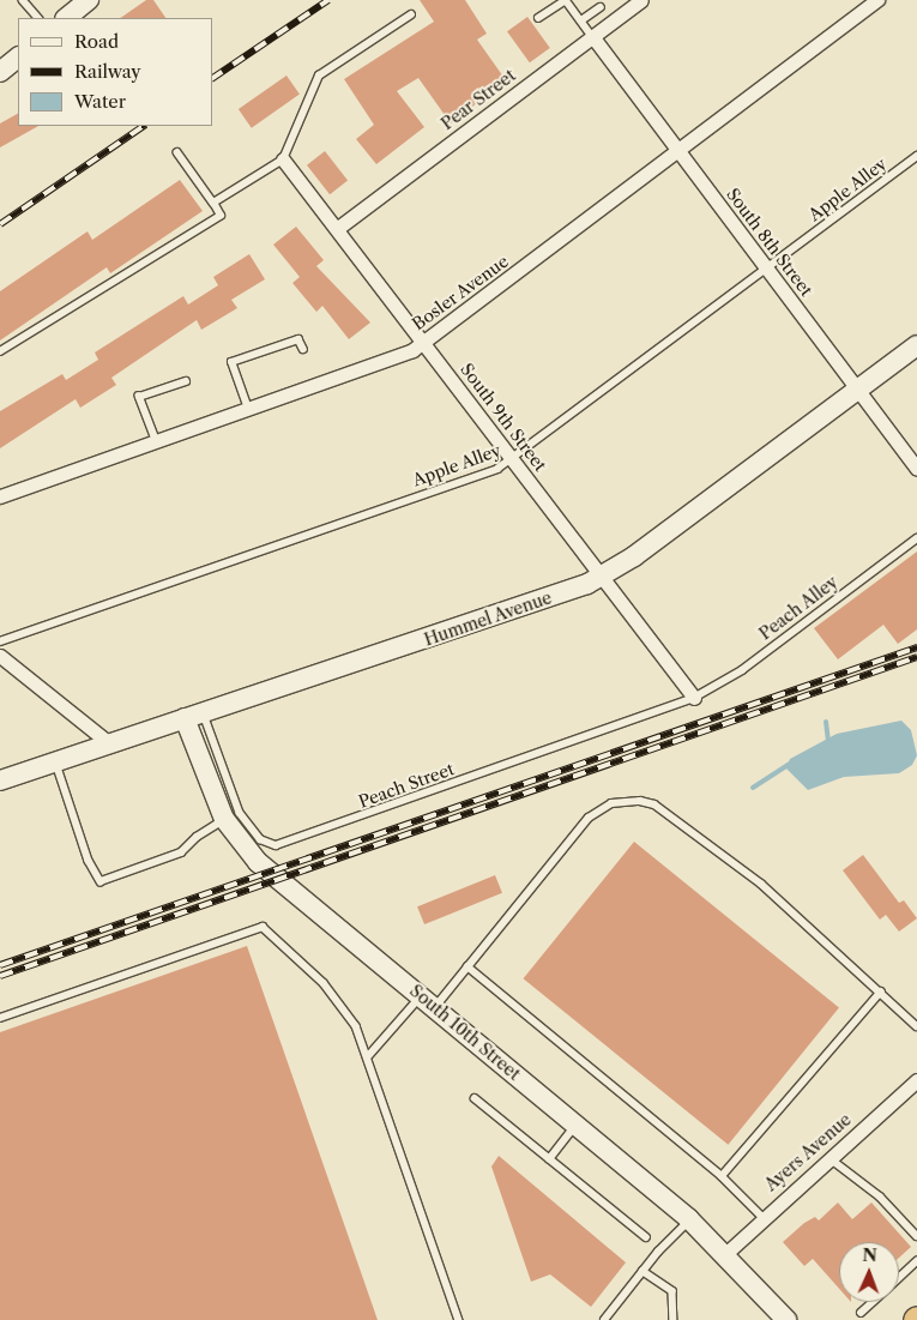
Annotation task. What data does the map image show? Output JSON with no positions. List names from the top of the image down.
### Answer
{
  "streets": {
    "main road": ["Hummel Avenue", "South 10th Street"],
    "street": [
      "Pear Street",
      "South 8th Street",
      "Bosler Avenue",
      "South 9th Street",
      "Ayers Avenue"
    ],
    "lane": ["Apple Alley", "Peach Alley", "Peach Street"]
  },
  "crossings": [
    ["Pear Street", "South 8th Street"],
    ["Pear Street", "South 9th Street"],
    ["Apple Alley", "South 8th Street"],
    ["Apple Alley", "South 9th Street"],
    ["South 8th Street", "Bosler Avenue"],
    ["South 8th Street", "Hummel Avenue"],
    ["Bosler Avenue", "South 9th Street"],
    ["South 9th Street", "Peach Alley"],
    ["South 9th Street", "Hummel Avenue"],
    ["South 9th Street", "Peach Street"],
    ["Peach Alley", "Peach Street"],
    ["Hummel Avenue", "Peach Street"],
    ["Hummel Avenue", "South 10th Street"],
    ["Peach Street", "South 10th Street"],
    ["South 10th Street", "Ayers Avenue"]
  ],
  "legend": ["Road", "Railway", "Water"],
  "north": "top"
}
